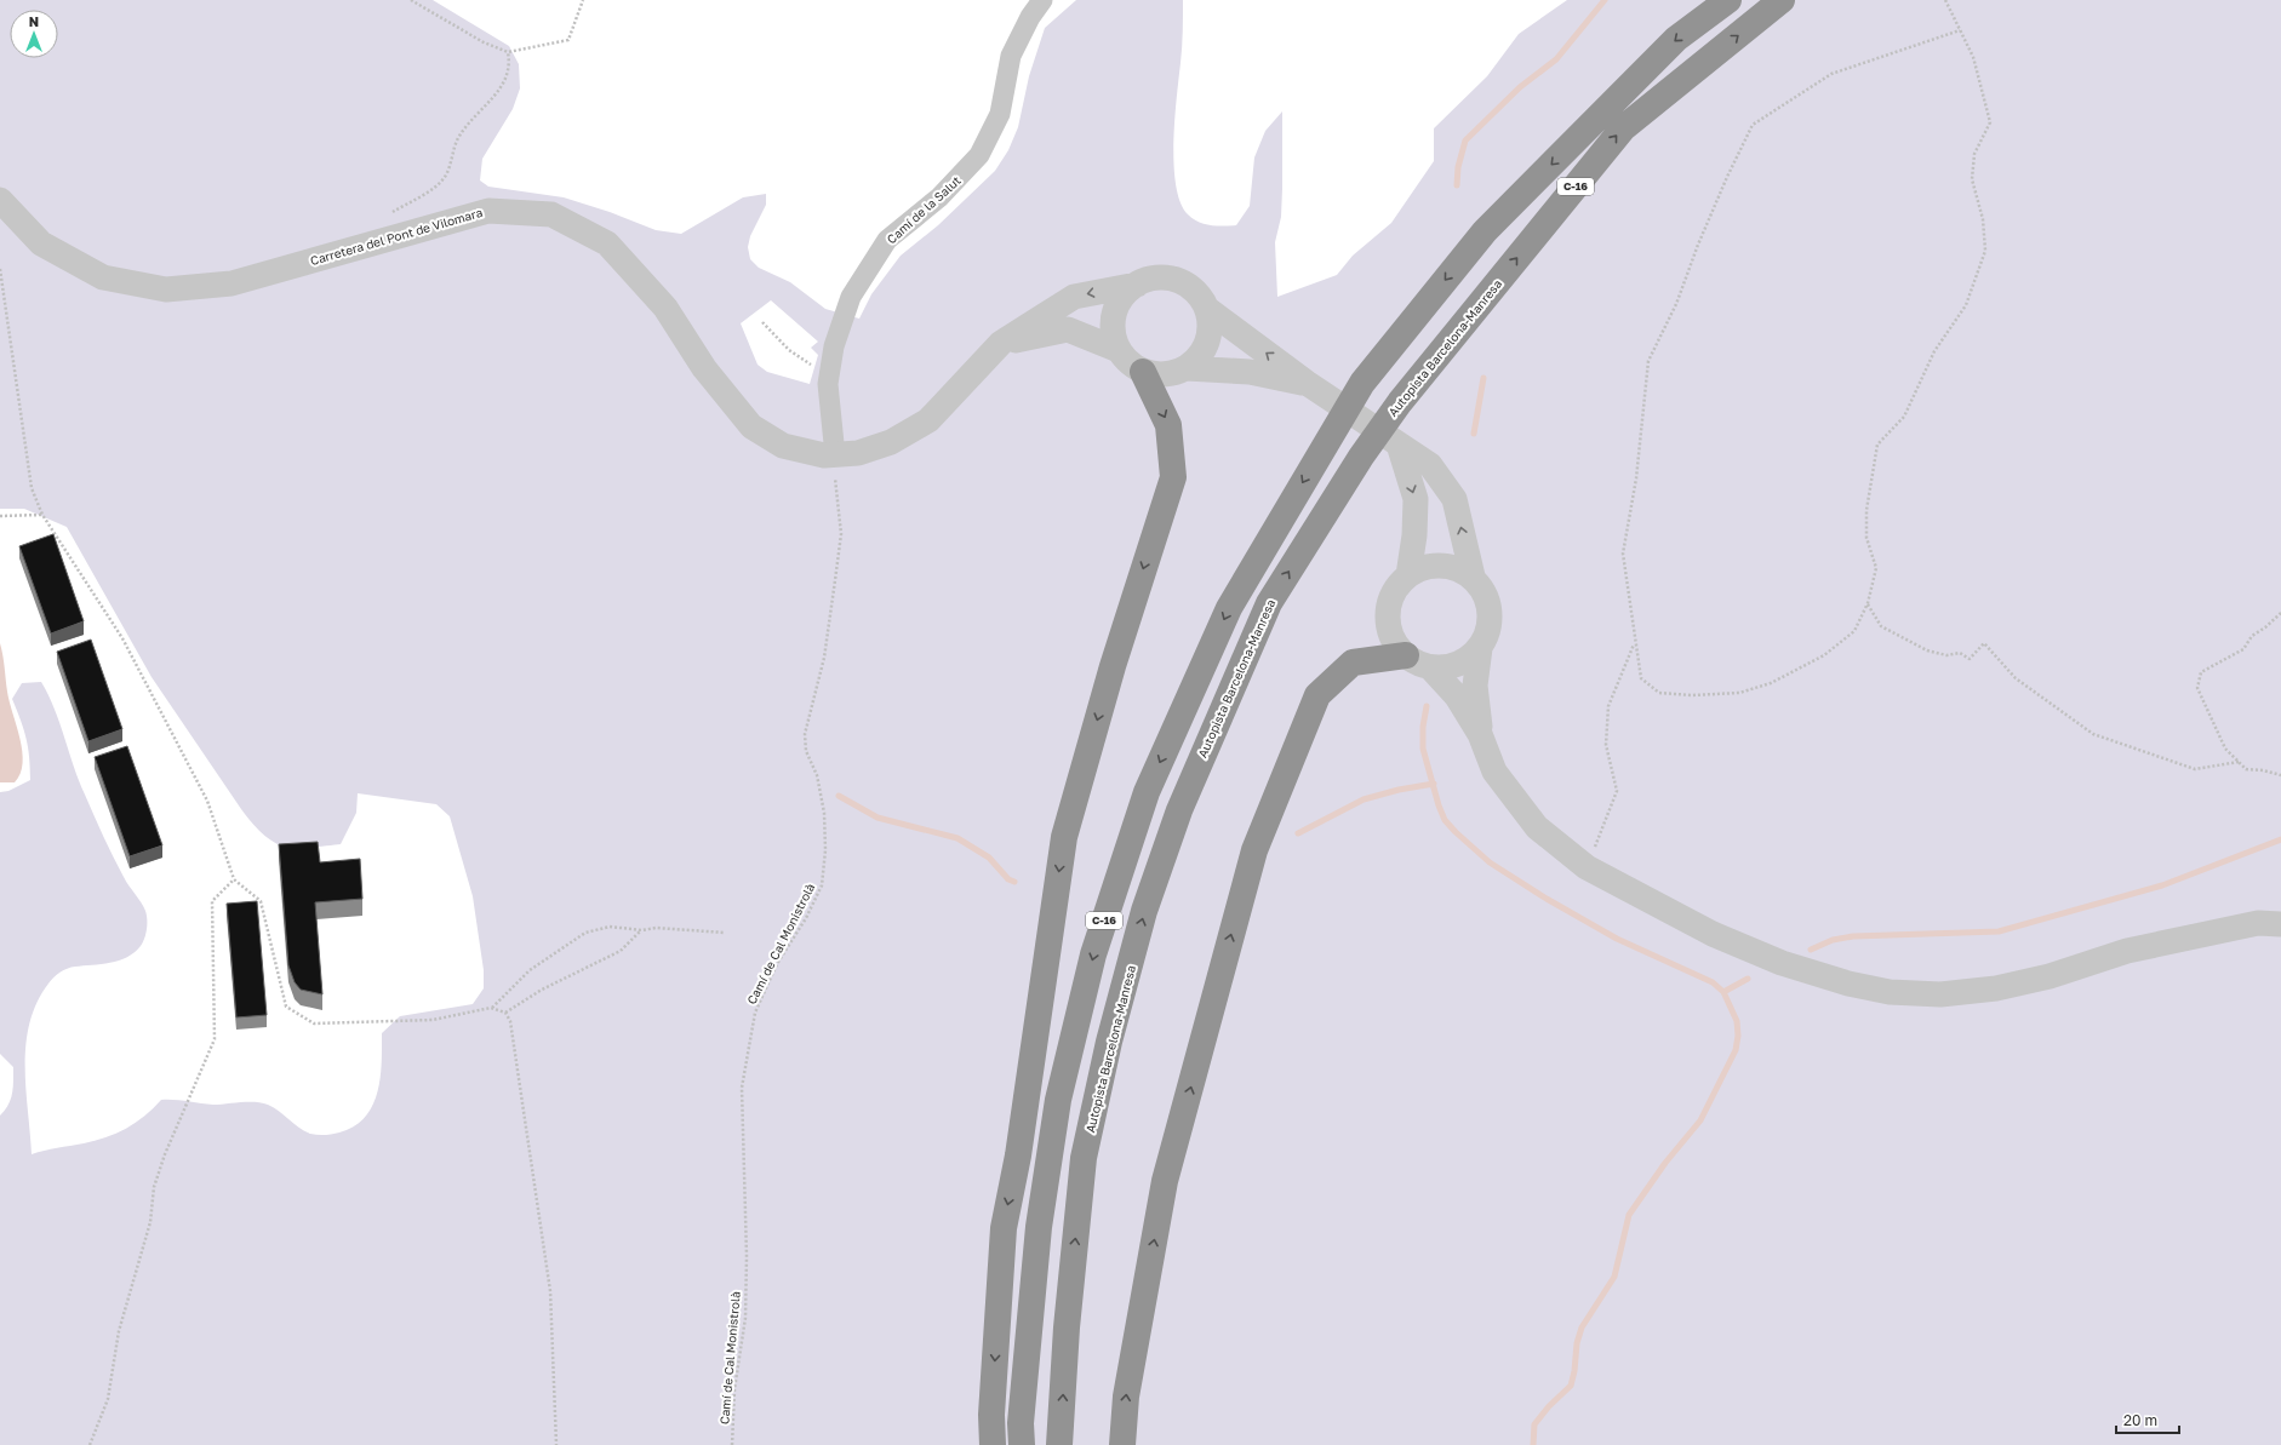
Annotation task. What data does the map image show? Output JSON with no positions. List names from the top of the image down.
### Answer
{
  "streets": {
    "highway": ["C-16", "Autopista Barcelona-Manresa"],
    "street": ["Camí de la Salut", "Carretera del Pont de Vilomara"],
    "path": ["Camí de Cal Monistrolà"]
  },
  "crossings": [
    ["Camí de la Salut", "Carretera del Pont de Vilomara"],
    ["Camí de la Salut", "Camí de Cal Monistrolà"],
    ["Carretera del Pont de Vilomara", "Camí de Cal Monistrolà"]
  ],
  "scale_bar": "20 m",
  "north": "top"
}
